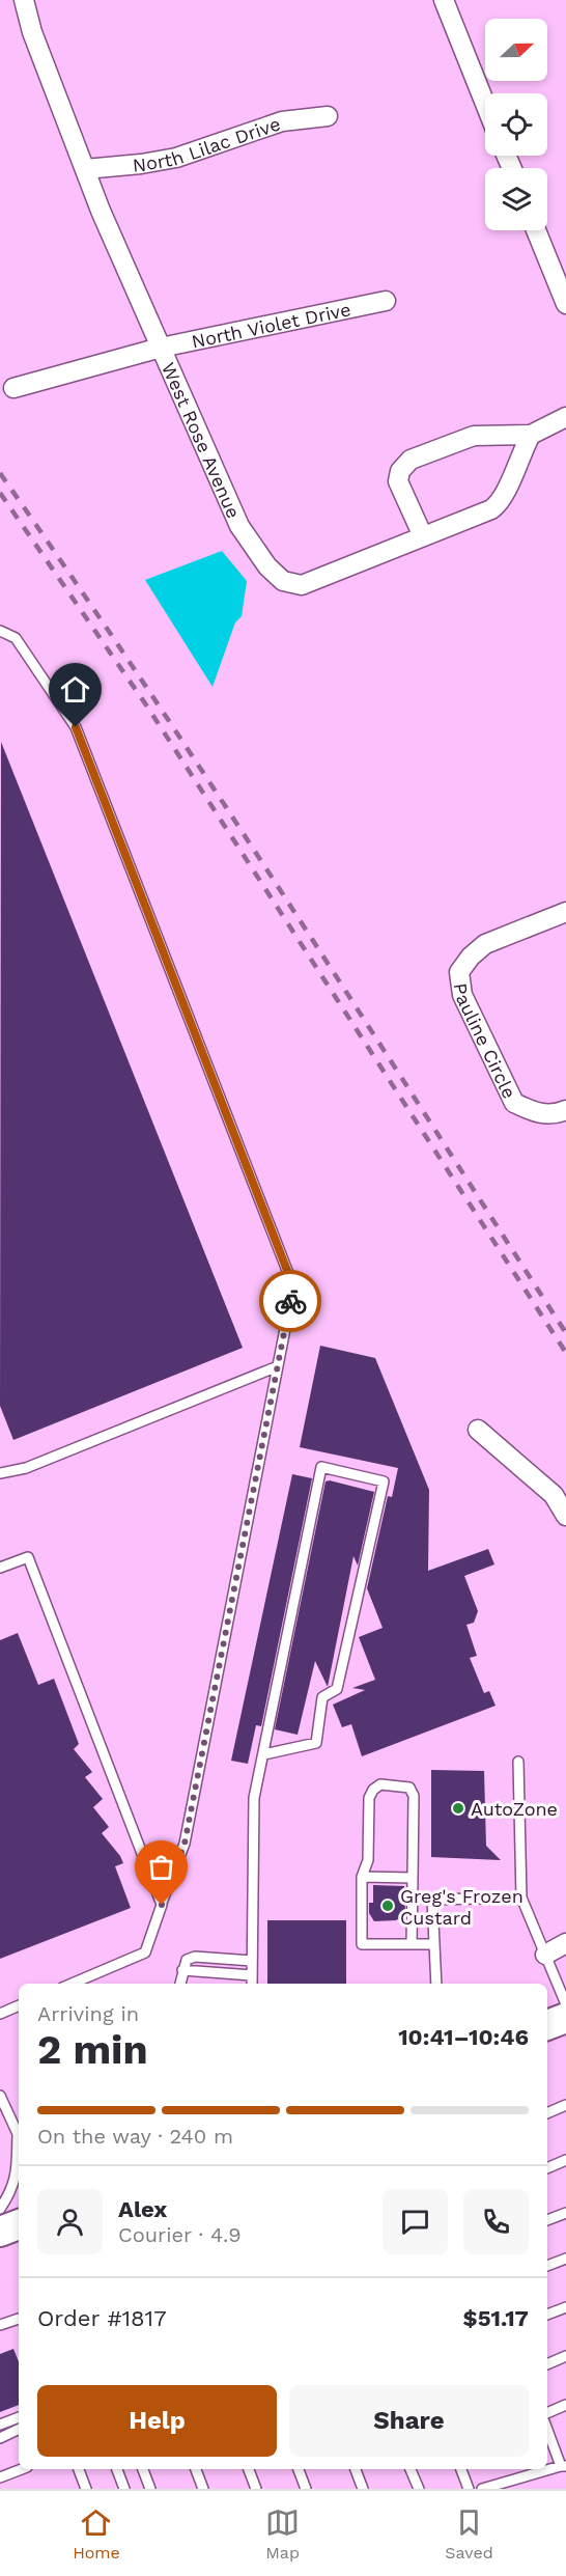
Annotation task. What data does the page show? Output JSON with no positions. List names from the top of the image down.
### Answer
{
  "streets": {
    "street": [
      "North Lilac Drive",
      "North Violet Drive",
      "West Rose Avenue",
      "Pauline Circle"
    ]
  },
  "crossings": [
    ["North Lilac Drive", "West Rose Avenue"],
    ["North Violet Drive", "West Rose Avenue"]
  ],
  "places": ["AutoZone", "Greg's Frozen Custard"],
  "north": "right",
  "page": {
    "heading": ["2 min", "Arriving in", "10:41–10:46"],
    "panel": [
      "Alex",
      "Courier · 4.9",
      "Order #1817",
      "$51.17"
    ],
    "bar": "On the way · 240 m",
    "buttons": ["Help", "Share"],
    "tabs": ["Home", "Map", "Saved"]
  }
}
